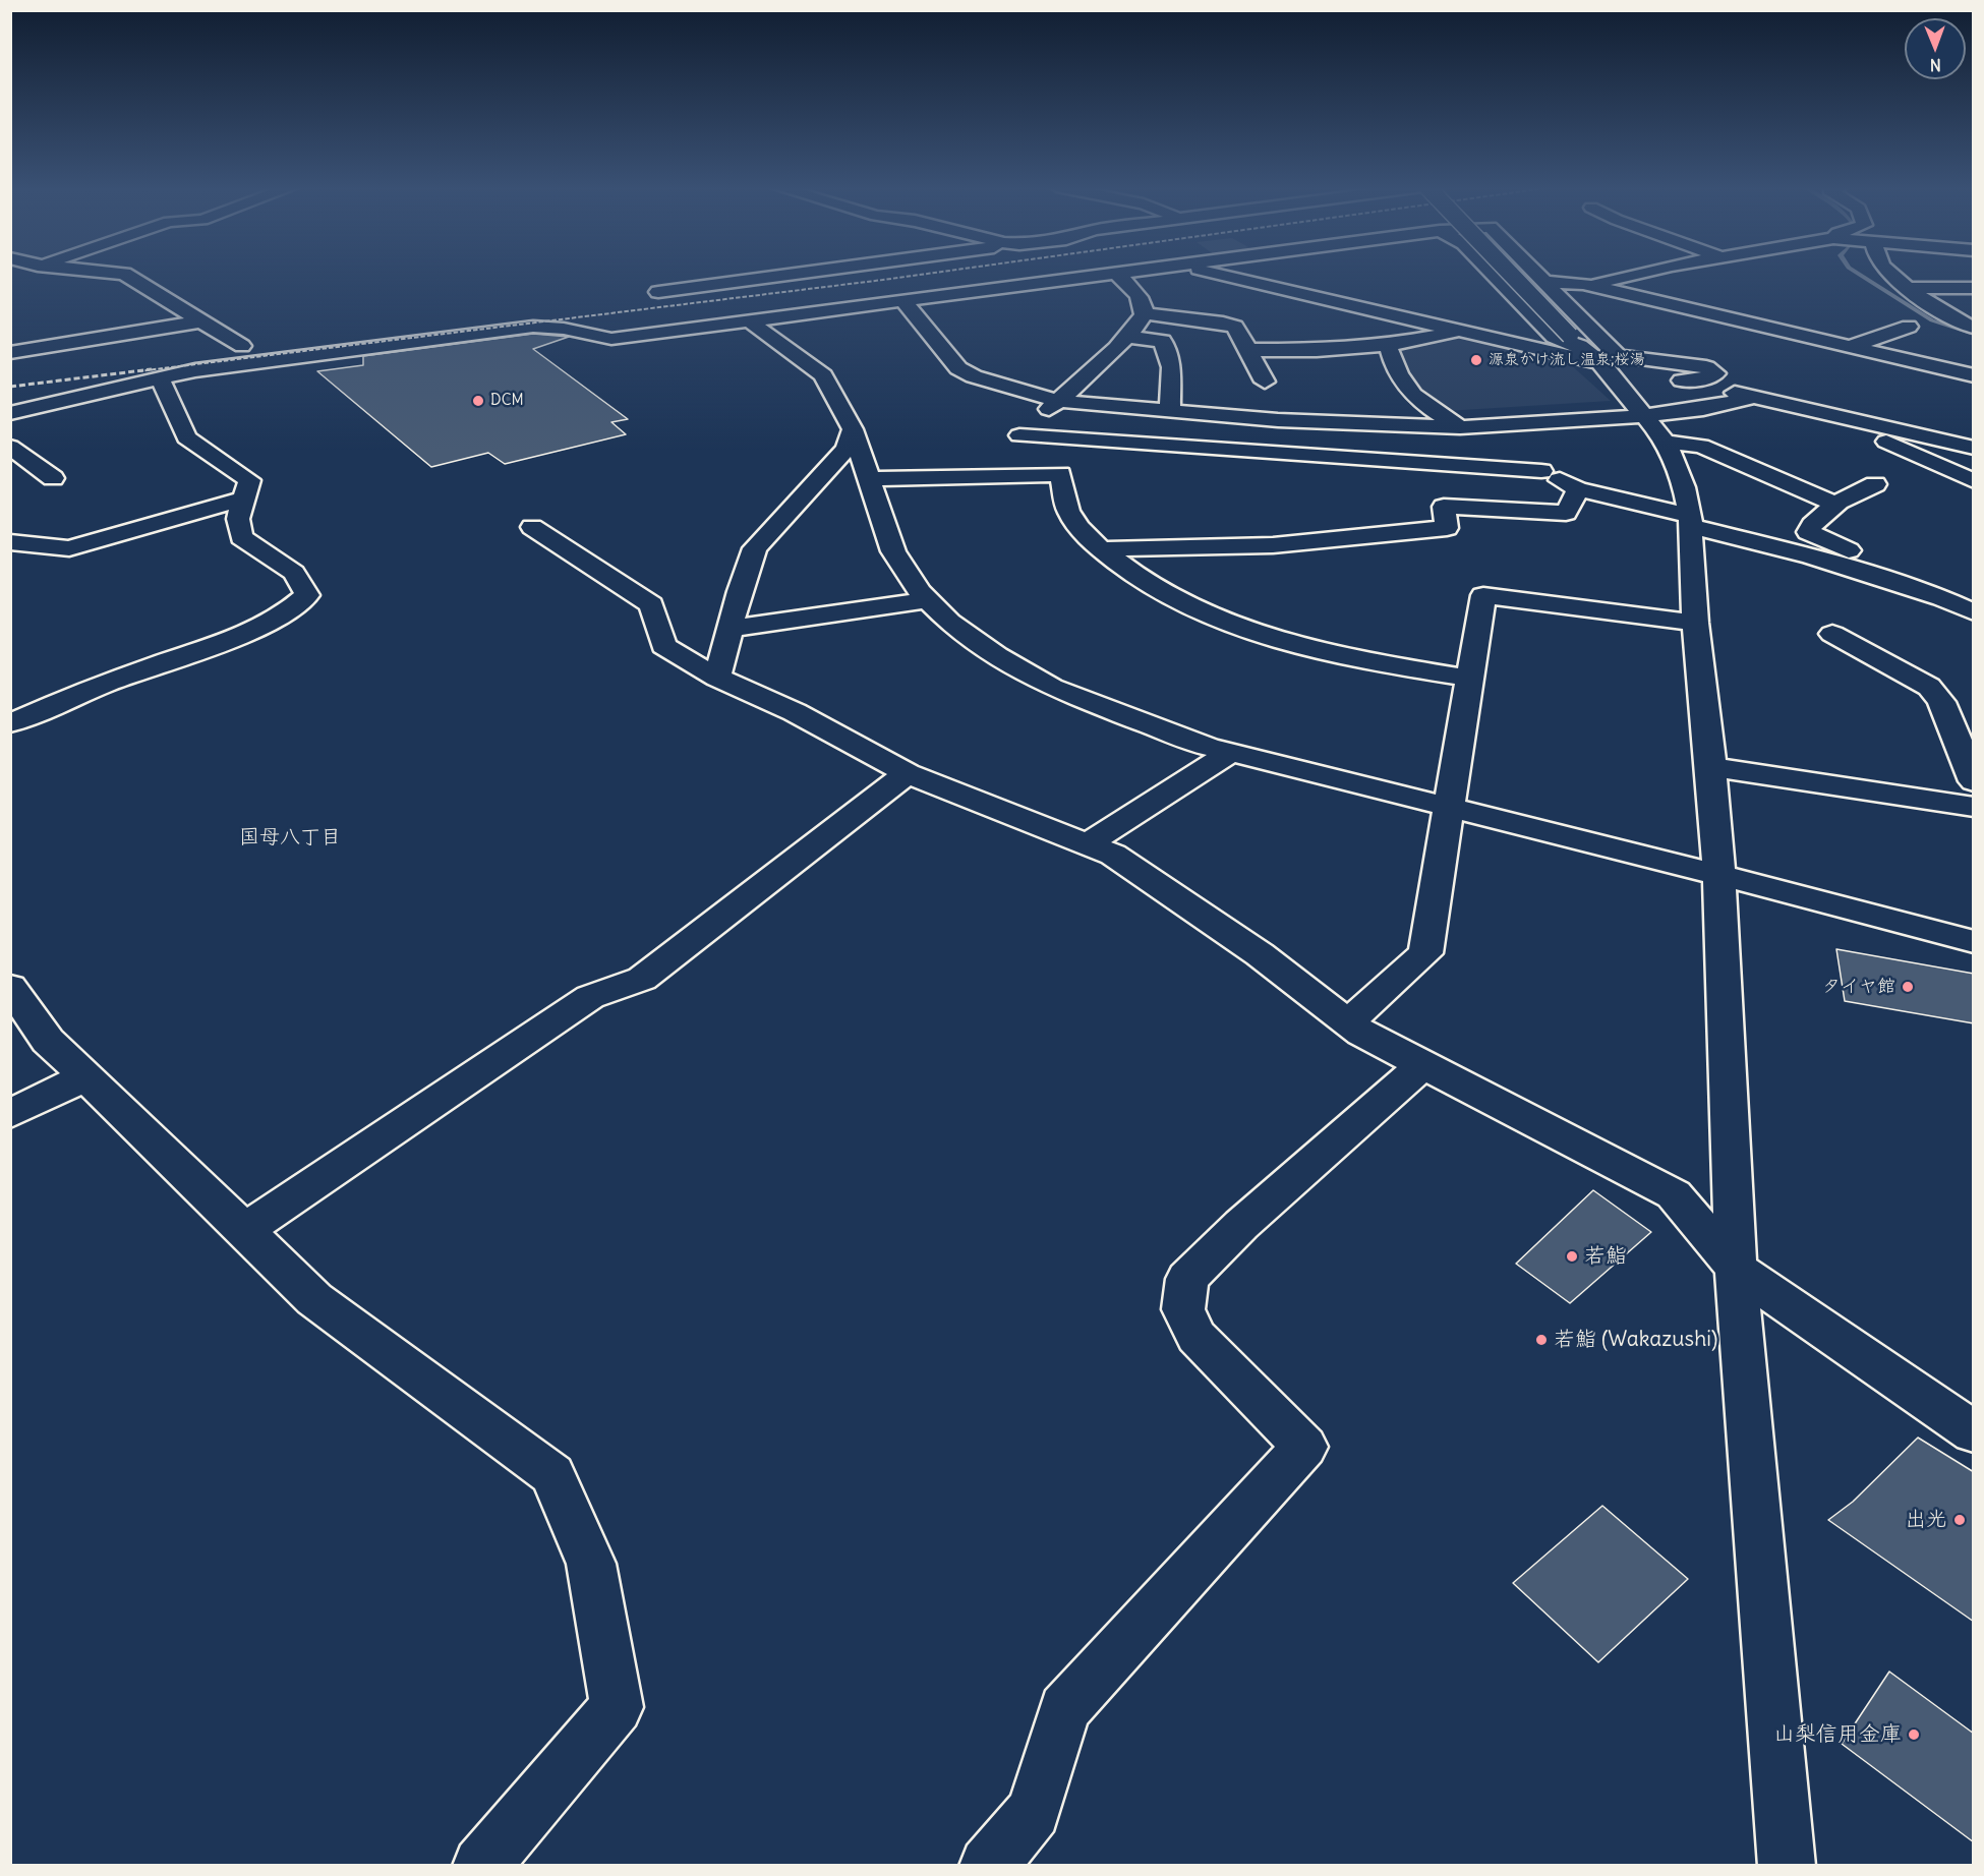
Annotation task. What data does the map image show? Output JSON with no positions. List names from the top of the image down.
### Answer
{
  "districts": ["国母八丁目"],
  "places": [
    "源泉かけ流し温泉;桜湯",
    "DCM",
    "タイヤ館",
    "若鮨",
    "若鮨 (Wakazushi)",
    "出光",
    "山梨信用金庫"
  ],
  "north": "bottom"
}
